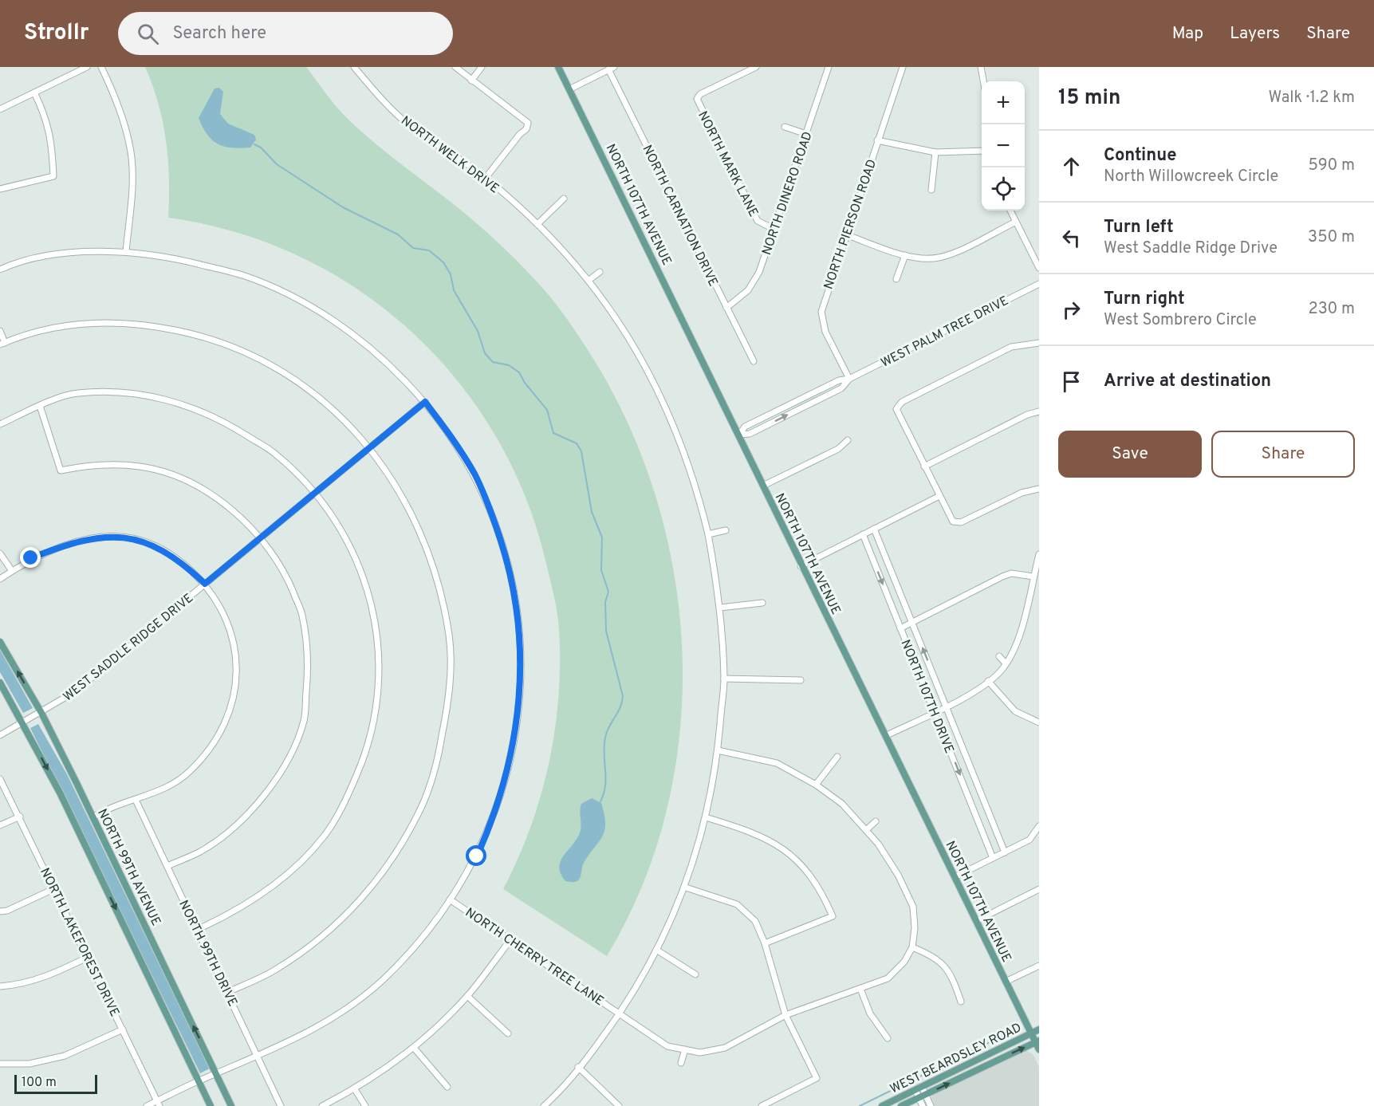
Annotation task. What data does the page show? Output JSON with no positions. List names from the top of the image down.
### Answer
{
  "streets": {
    "main road": ["NORTH 107TH AVENUE", "NORTH 99TH AVENUE", "WEST BEARDSLEY ROAD"],
    "street": [
      "NORTH WELK DRIVE",
      "NORTH MARK LANE",
      "NORTH DINERO ROAD",
      "NORTH CARNATION DRIVE",
      "NORTH PIERSON ROAD",
      "WEST PALM TREE DRIVE",
      "WEST SADDLE RIDGE DRIVE",
      "NORTH 107TH DRIVE",
      "NORTH LAKEFOREST DRIVE",
      "NORTH 99TH DRIVE",
      "NORTH CHERRY TREE LANE"
    ]
  },
  "crossings": [
    ["NORTH WELK DRIVE", "NORTH CHERRY TREE LANE"],
    ["NORTH MARK LANE", "NORTH DINERO ROAD"],
    ["NORTH DINERO ROAD", "NORTH CARNATION DRIVE"],
    ["NORTH 107TH AVENUE", "WEST PALM TREE DRIVE"],
    ["NORTH 107TH AVENUE", "WEST BEARDSLEY ROAD"],
    ["NORTH PIERSON ROAD", "WEST PALM TREE DRIVE"],
    ["WEST SADDLE RIDGE DRIVE", "NORTH 99TH AVENUE"]
  ],
  "scale_bar": "100 m",
  "page": {
    "header": "Strollr",
    "search": "Search here",
    "nav": ["Map", "Layers", "Share"],
    "heading": ["15 min", "Walk · 1.2 km"],
    "map_buttons": ["+", "−"],
    "list": [
      ["Continue", "North Willowcreek Circle", "590 m"],
      ["Turn left", "West Saddle Ridge Drive", "350 m"],
      ["Turn right", "West Sombrero Circle", "230 m"],
      "Arrive at destination"
    ],
    "buttons": ["Save", "Share"],
    "scale": "100 m"
  }
}
